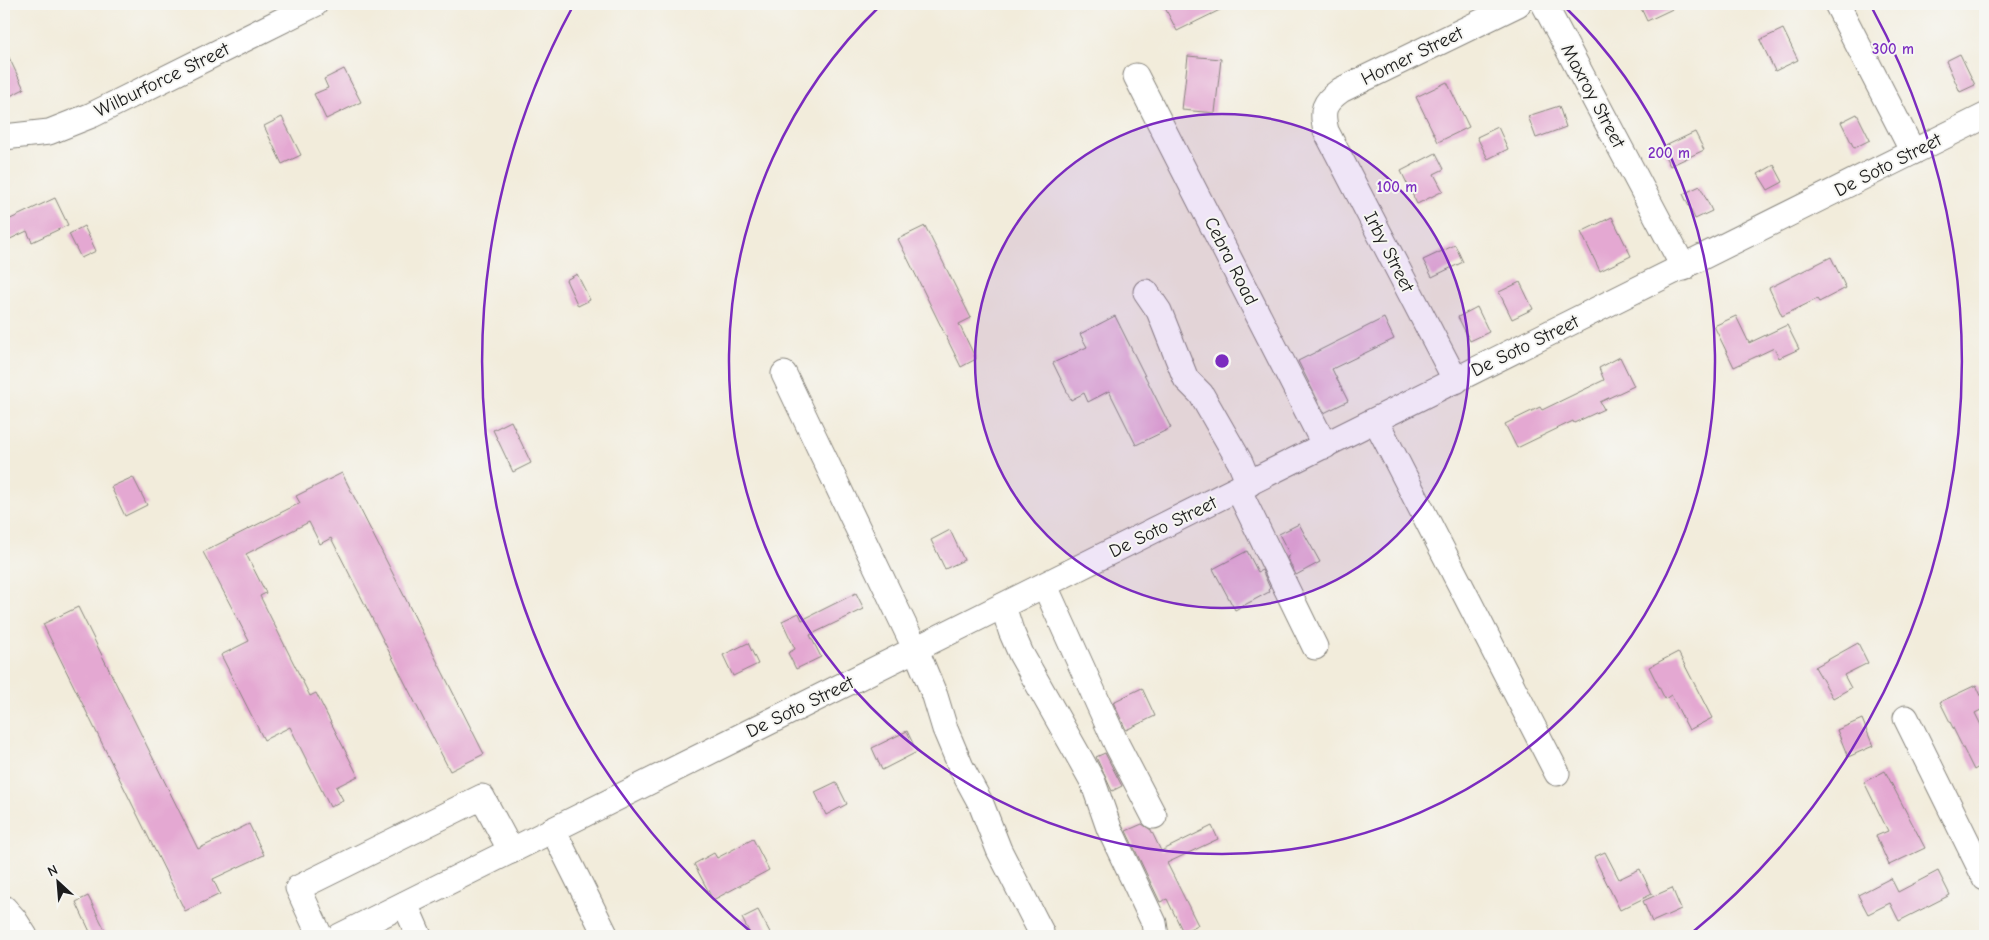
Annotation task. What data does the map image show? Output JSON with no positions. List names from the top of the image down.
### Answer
{
  "streets": {
    "street": [
      "Homer Street",
      "Wilburforce Street",
      "Maxroy Street",
      "De Soto Street",
      "Irby Street",
      "Cebra Road"
    ]
  },
  "crossings": [
    ["Homer Street", "Irby Street"],
    ["Maxroy Street", "De Soto Street"],
    ["De Soto Street", "Irby Street"],
    ["De Soto Street", "Cebra Road"]
  ],
  "north": "top left",
  "rings": ["300 m", "200 m", "100 m"]
}
